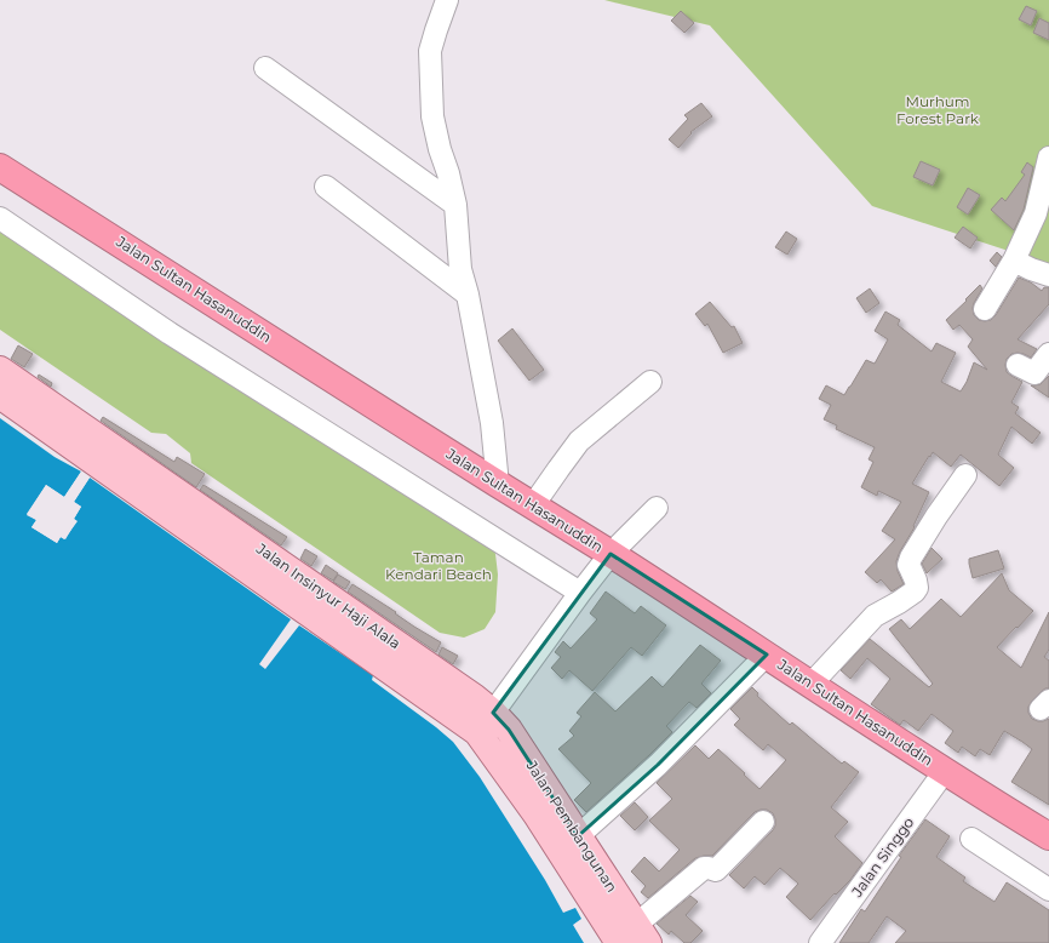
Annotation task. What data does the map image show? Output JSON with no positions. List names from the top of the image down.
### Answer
{
  "streets": {
    "highway": ["Jalan Sultan Hasanuddin"],
    "main road": ["Jalan Insinyur Haji Alala", "Jalan Pembangunan"],
    "street": ["Jalan Singgo"]
  },
  "crossings": [
    ["Jalan Sultan Hasanuddin", "Jalan Singgo"],
    ["Jalan Insinyur Haji Alala", "Jalan Pembangunan"]
  ],
  "parks": ["Murhum Forest Park", "Taman Kendari Beach"]
}
